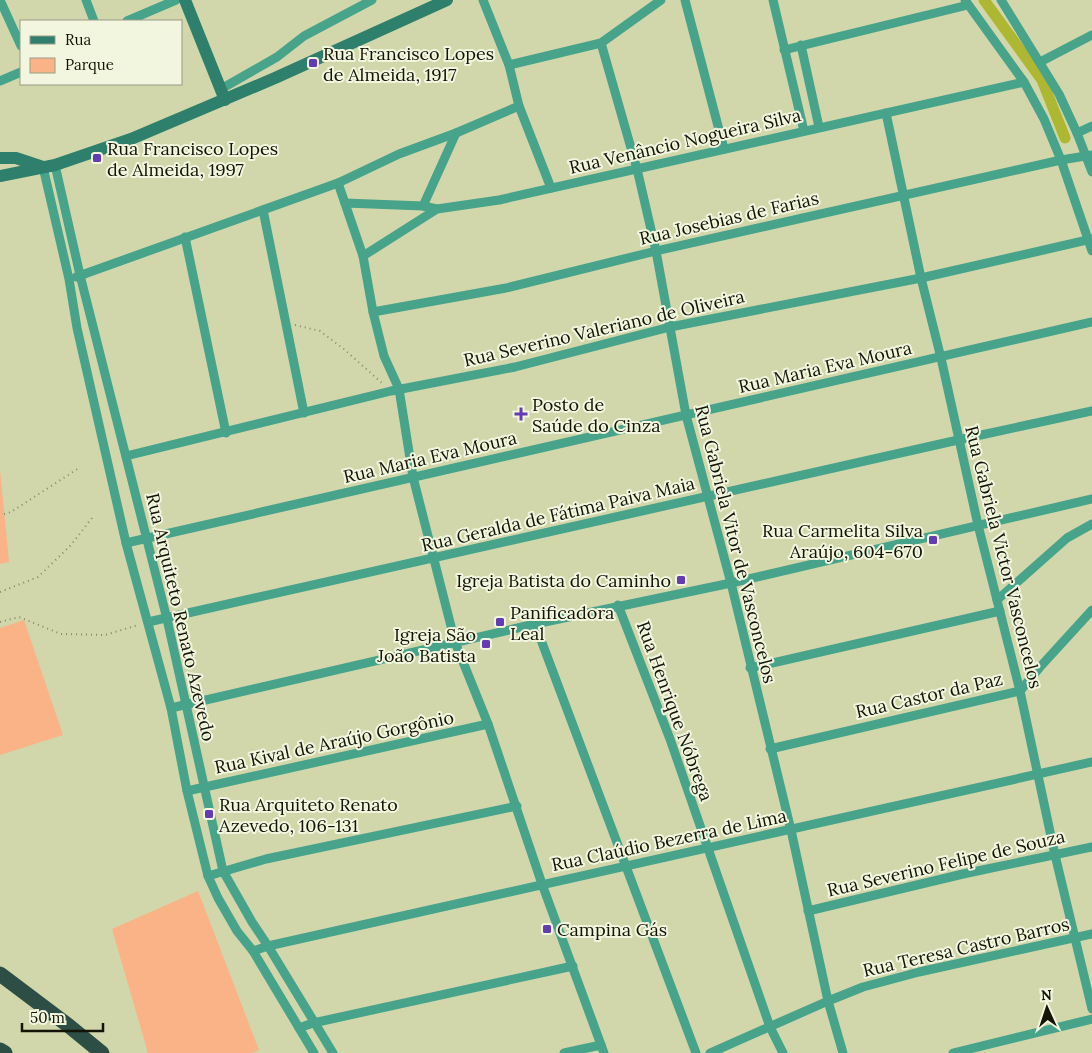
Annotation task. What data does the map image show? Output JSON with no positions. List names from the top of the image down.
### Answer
{
  "streets": {
    "street": [
      "Rua Venâncio Nogueira Silva",
      "Rua Josebias de Farias",
      "Rua Severino Valeriano de Oliveira",
      "Rua Maria Eva Moura",
      "Rua Geralda de Fátima Paiva Maia",
      "Rua Gabriela Vitor de Vasconcelos",
      "Rua Gabriela Victor Vasconcelos",
      "Rua Arquiteto Renato Azevedo",
      "Rua Castor da Paz",
      "Rua Henrique Nóbrega",
      "Rua Kival de Araújo Gorgônio",
      "Rua Claúdio Bezerra de Lima",
      "Rua Severino Felipe de Souza",
      "Rua Teresa Castro Barros"
    ]
  },
  "crossings": [
    ["Rua Venâncio Nogueira Silva", "Rua Gabriela Vitor de Vasconcelos"],
    ["Rua Venâncio Nogueira Silva", "Rua Gabriela Victor Vasconcelos"],
    ["Rua Josebias de Farias", "Rua Gabriela Vitor de Vasconcelos"],
    ["Rua Josebias de Farias", "Rua Gabriela Victor Vasconcelos"],
    ["Rua Severino Valeriano de Oliveira", "Rua Gabriela Vitor de Vasconcelos"],
    ["Rua Severino Valeriano de Oliveira", "Rua Gabriela Victor Vasconcelos"],
    ["Rua Severino Valeriano de Oliveira", "Rua Arquiteto Renato Azevedo"],
    ["Rua Maria Eva Moura", "Rua Gabriela Vitor de Vasconcelos"],
    ["Rua Maria Eva Moura", "Rua Gabriela Victor Vasconcelos"],
    ["Rua Maria Eva Moura", "Rua Arquiteto Renato Azevedo"],
    ["Rua Geralda de Fátima Paiva Maia", "Rua Gabriela Vitor de Vasconcelos"],
    ["Rua Geralda de Fátima Paiva Maia", "Rua Gabriela Victor Vasconcelos"],
    ["Rua Geralda de Fátima Paiva Maia", "Rua Arquiteto Renato Azevedo"],
    ["Rua Gabriela Vitor de Vasconcelos", "Rua Castor da Paz"],
    ["Rua Gabriela Vitor de Vasconcelos", "Rua Claúdio Bezerra de Lima"],
    ["Rua Gabriela Vitor de Vasconcelos", "Rua Severino Felipe de Souza"],
    ["Rua Gabriela Vitor de Vasconcelos", "Rua Teresa Castro Barros"],
    ["Rua Gabriela Victor Vasconcelos", "Rua Castor da Paz"],
    ["Rua Gabriela Victor Vasconcelos", "Rua Claúdio Bezerra de Lima"],
    ["Rua Gabriela Victor Vasconcelos", "Rua Severino Felipe de Souza"],
    ["Rua Gabriela Victor Vasconcelos", "Rua Teresa Castro Barros"],
    ["Rua Arquiteto Renato Azevedo", "Rua Kival de Araújo Gorgônio"],
    ["Rua Arquiteto Renato Azevedo", "Rua Claúdio Bezerra de Lima"],
    ["Rua Henrique Nóbrega", "Rua Claúdio Bezerra de Lima"],
    ["Rua Henrique Nóbrega", "Rua Teresa Castro Barros"]
  ],
  "places": {
    "transit": [
      "Rua Francisco Lopes de Almeida, 1917",
      "Rua Francisco Lopes de Almeida, 1997",
      "Rua Carmelita Silva Araújo, 604-670",
      "Igreja Batista do Caminho",
      "Panificadora Leal",
      "Igreja São João Batista",
      "Rua Arquiteto Renato Azevedo, 106-131",
      "Campina Gás"
    ],
    "health": ["Posto de Saúde do Cinza"]
  },
  "legend": ["Rua", "Parque"],
  "scale_bar": "50 m",
  "north": "top"
}
